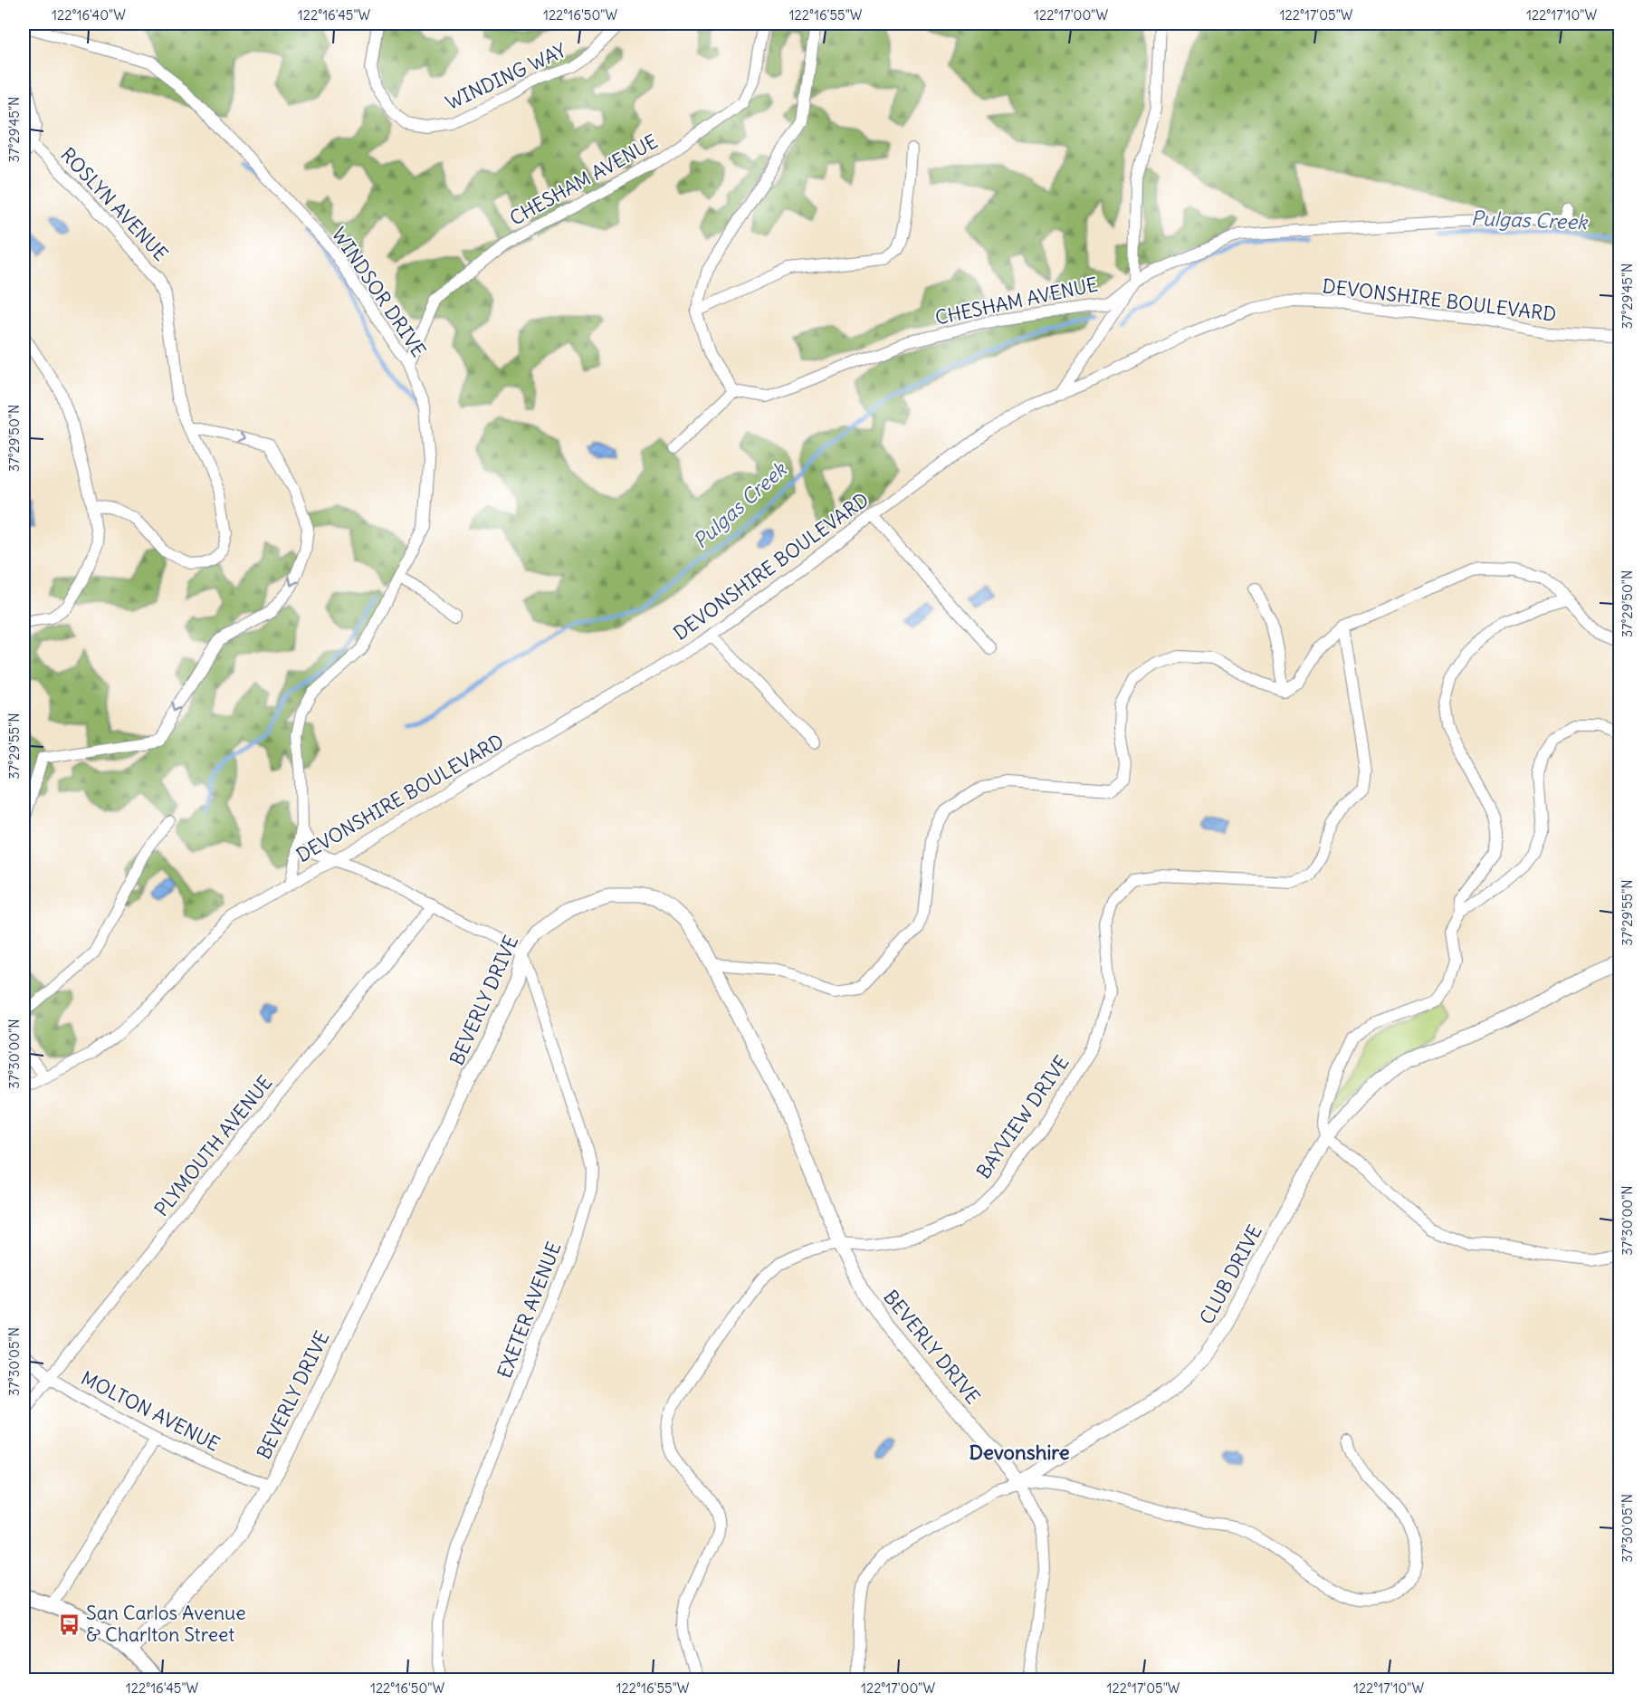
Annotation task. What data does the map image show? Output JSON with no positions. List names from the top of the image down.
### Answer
{
  "streets": {
    "street": [
      "WINDING WAY",
      "CHESHAM AVENUE",
      "ROSLYN AVENUE",
      "WINDSOR DRIVE",
      "DEVONSHIRE BOULEVARD",
      "BEVERLY DRIVE",
      "BAYVIEW DRIVE",
      "PLYMOUTH AVENUE",
      "CLUB DRIVE",
      "EXETER AVENUE",
      "MOLTON AVENUE"
    ]
  },
  "crossings": [
    ["CHESHAM AVENUE", "WINDSOR DRIVE"],
    ["WINDSOR DRIVE", "DEVONSHIRE BOULEVARD"],
    ["BEVERLY DRIVE", "BAYVIEW DRIVE"],
    ["BEVERLY DRIVE", "CLUB DRIVE"],
    ["BEVERLY DRIVE", "EXETER AVENUE"],
    ["BEVERLY DRIVE", "MOLTON AVENUE"],
    ["PLYMOUTH AVENUE", "MOLTON AVENUE"]
  ],
  "districts": ["Devonshire"],
  "water": ["Pulgas Creek"],
  "places": {
    "bus stop": ["San Carlos Avenue & Charlton Street"]
  },
  "coordinates": [
    "122°16'40\"W",
    "122°16'45\"W",
    "122°16'50\"W",
    "122°16'55\"W",
    "122°17'00\"W",
    "122°17'05\"W",
    "122°17'10\"W",
    "37°29'45\"N",
    "37°29'50\"N",
    "37°29'55\"N",
    "37°30'00\"N",
    "37°30'05\"N"
  ]
}
